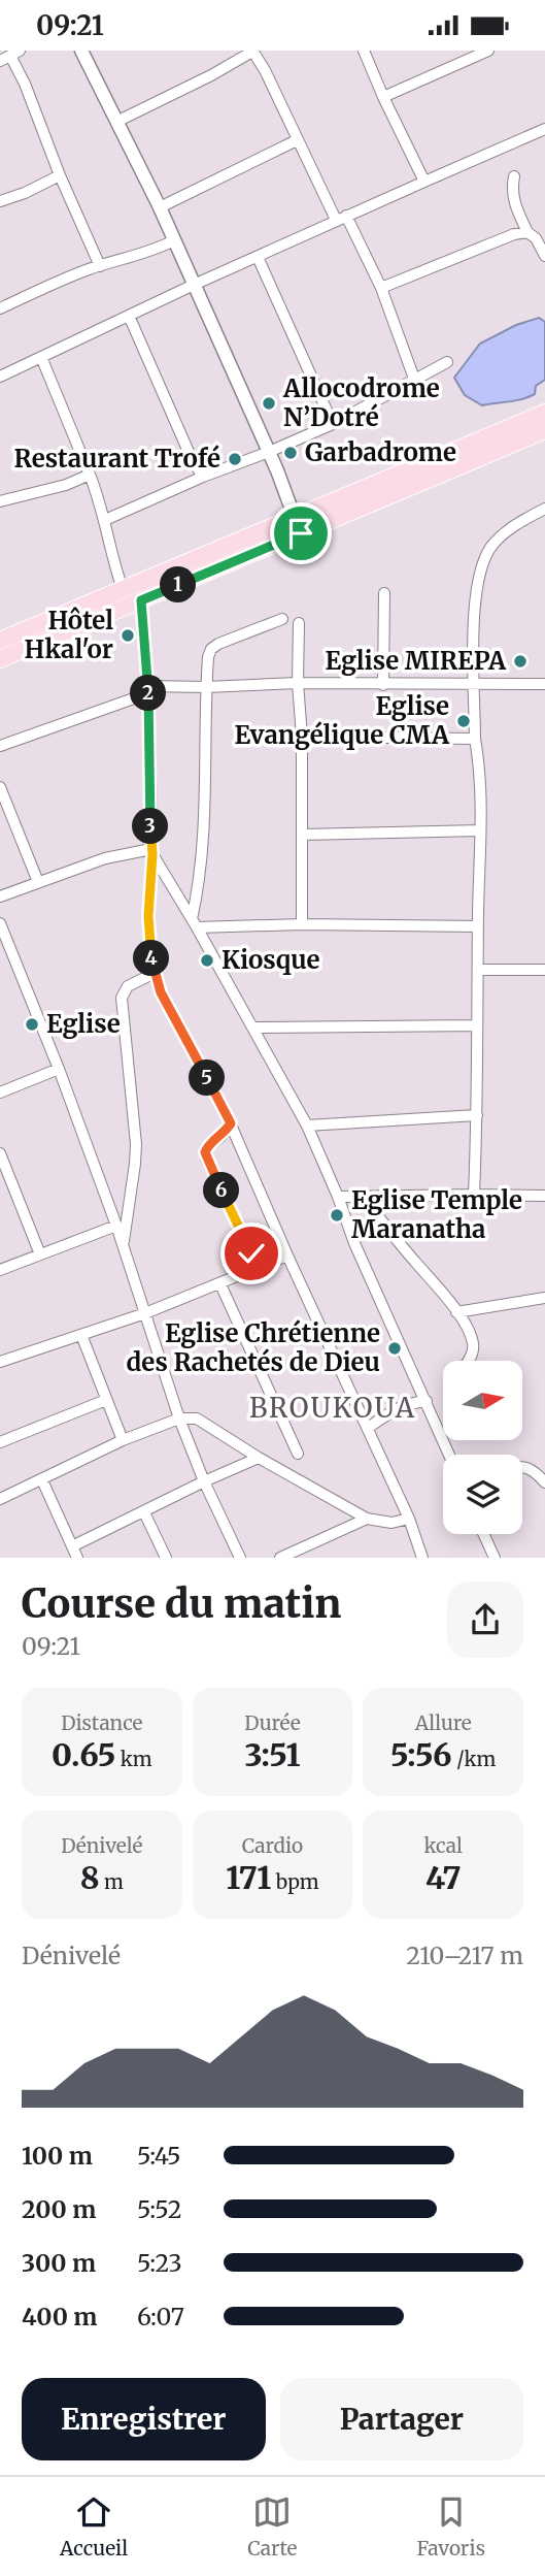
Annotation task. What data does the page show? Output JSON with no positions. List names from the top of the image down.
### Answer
{
  "districts": ["BROUKOUA"],
  "places": [
    "Allocodrome N’Dotré",
    "Garbadrome",
    "Restaurant Trofé",
    "Hôtel Hkal'or",
    "Eglise MIREPA",
    "Eglise Evangélique CMA",
    "Kiosque",
    "Eglise",
    "Eglise Temple Maranatha",
    "Eglise Chrétienne des Rachetés de Dieu"
  ],
  "north": "right",
  "page": {
    "status": "09:21",
    "pins": [
      "1",
      "2",
      "3",
      "4",
      "5",
      "6"
    ],
    "heading": ["Course du matin", "09:21"],
    "stats": [
      ["Distance", "0.65 km"],
      ["Durée", "3:51"],
      ["Allure", "5:56 /km"],
      ["Dénivelé", "8 m"],
      ["Cardio", "171 bpm"],
      ["kcal", "47"]
    ],
    "chart": ["Dénivelé", "210–217 m"],
    "list": [
      {
        "name": "100 m",
        "note": "5:45"
      },
      {
        "name": "200 m",
        "note": "5:52"
      },
      {
        "name": "300 m",
        "note": "5:23"
      },
      {
        "name": "400 m",
        "note": "6:07"
      }
    ],
    "buttons": ["Enregistrer", "Partager"],
    "tabs": ["Accueil", "Carte", "Favoris"]
  }
}
